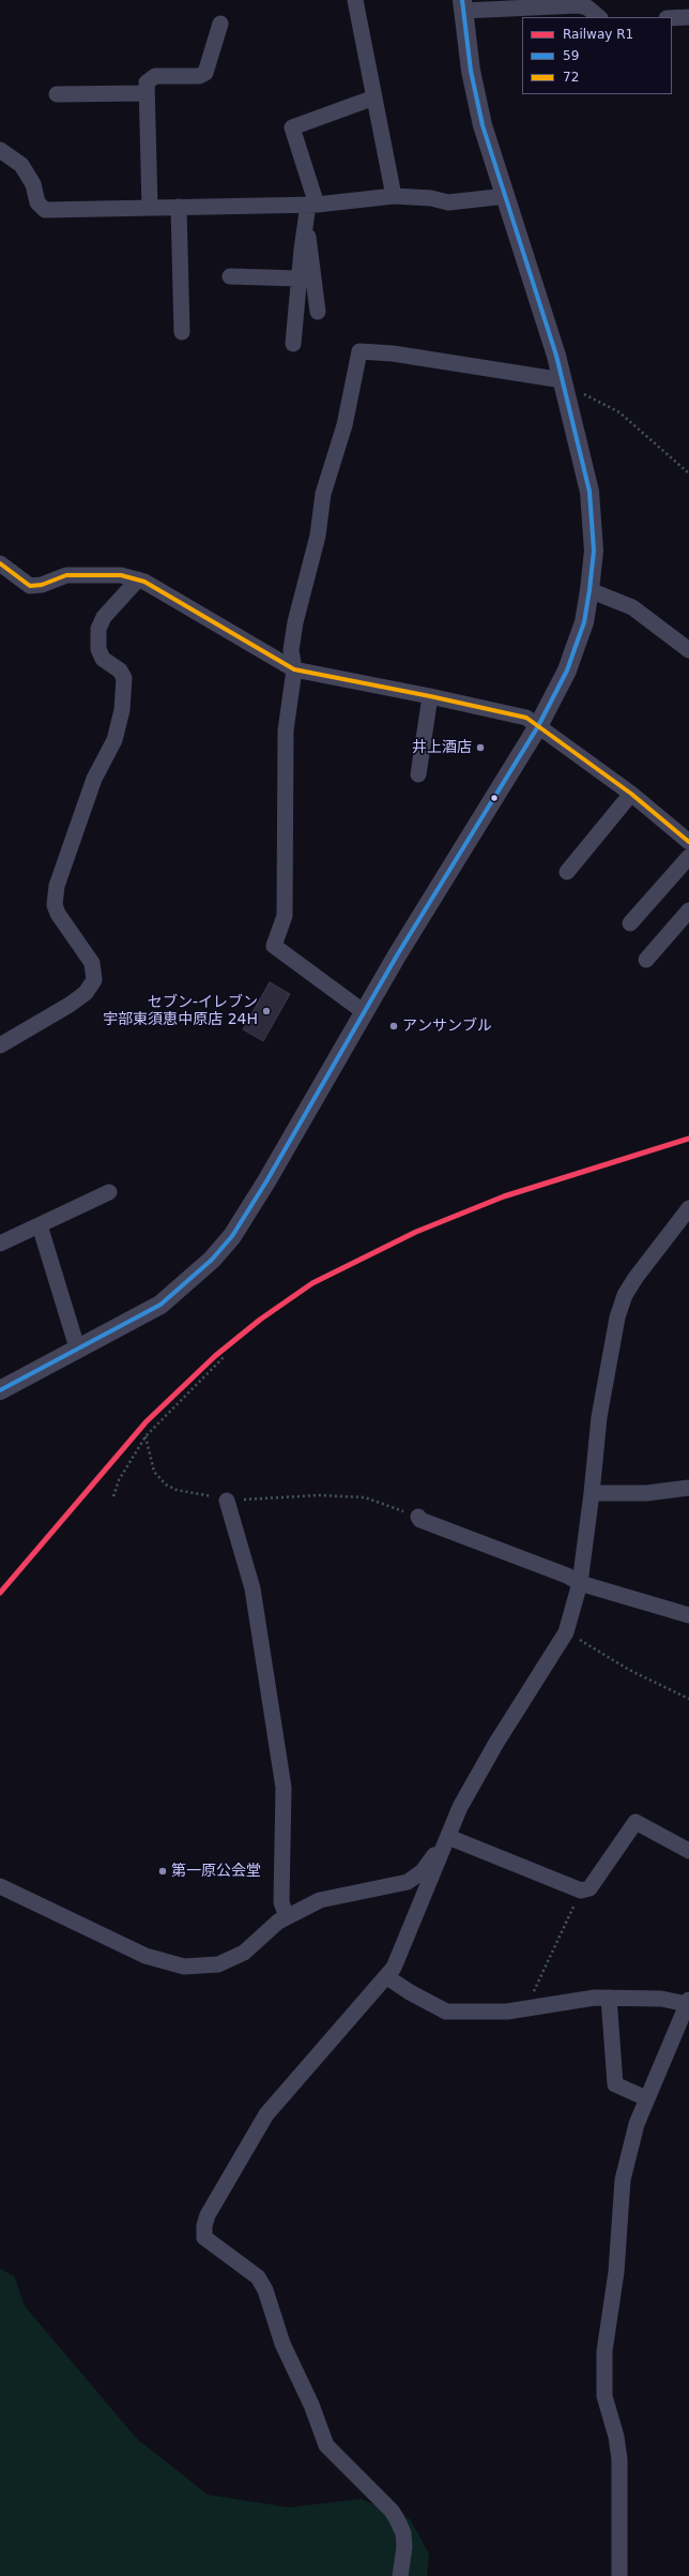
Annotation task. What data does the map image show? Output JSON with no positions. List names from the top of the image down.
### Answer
{
  "places": [
    "井上酒店",
    "セブン-イレブン 宇部東須恵中原店 24H",
    "アンサンブル",
    "第一原公会堂"
  ],
  "lines": ["transit line 59", "transit line 72", "rail line R1"],
  "legend": ["Railway R1", "59", "72"]
}
